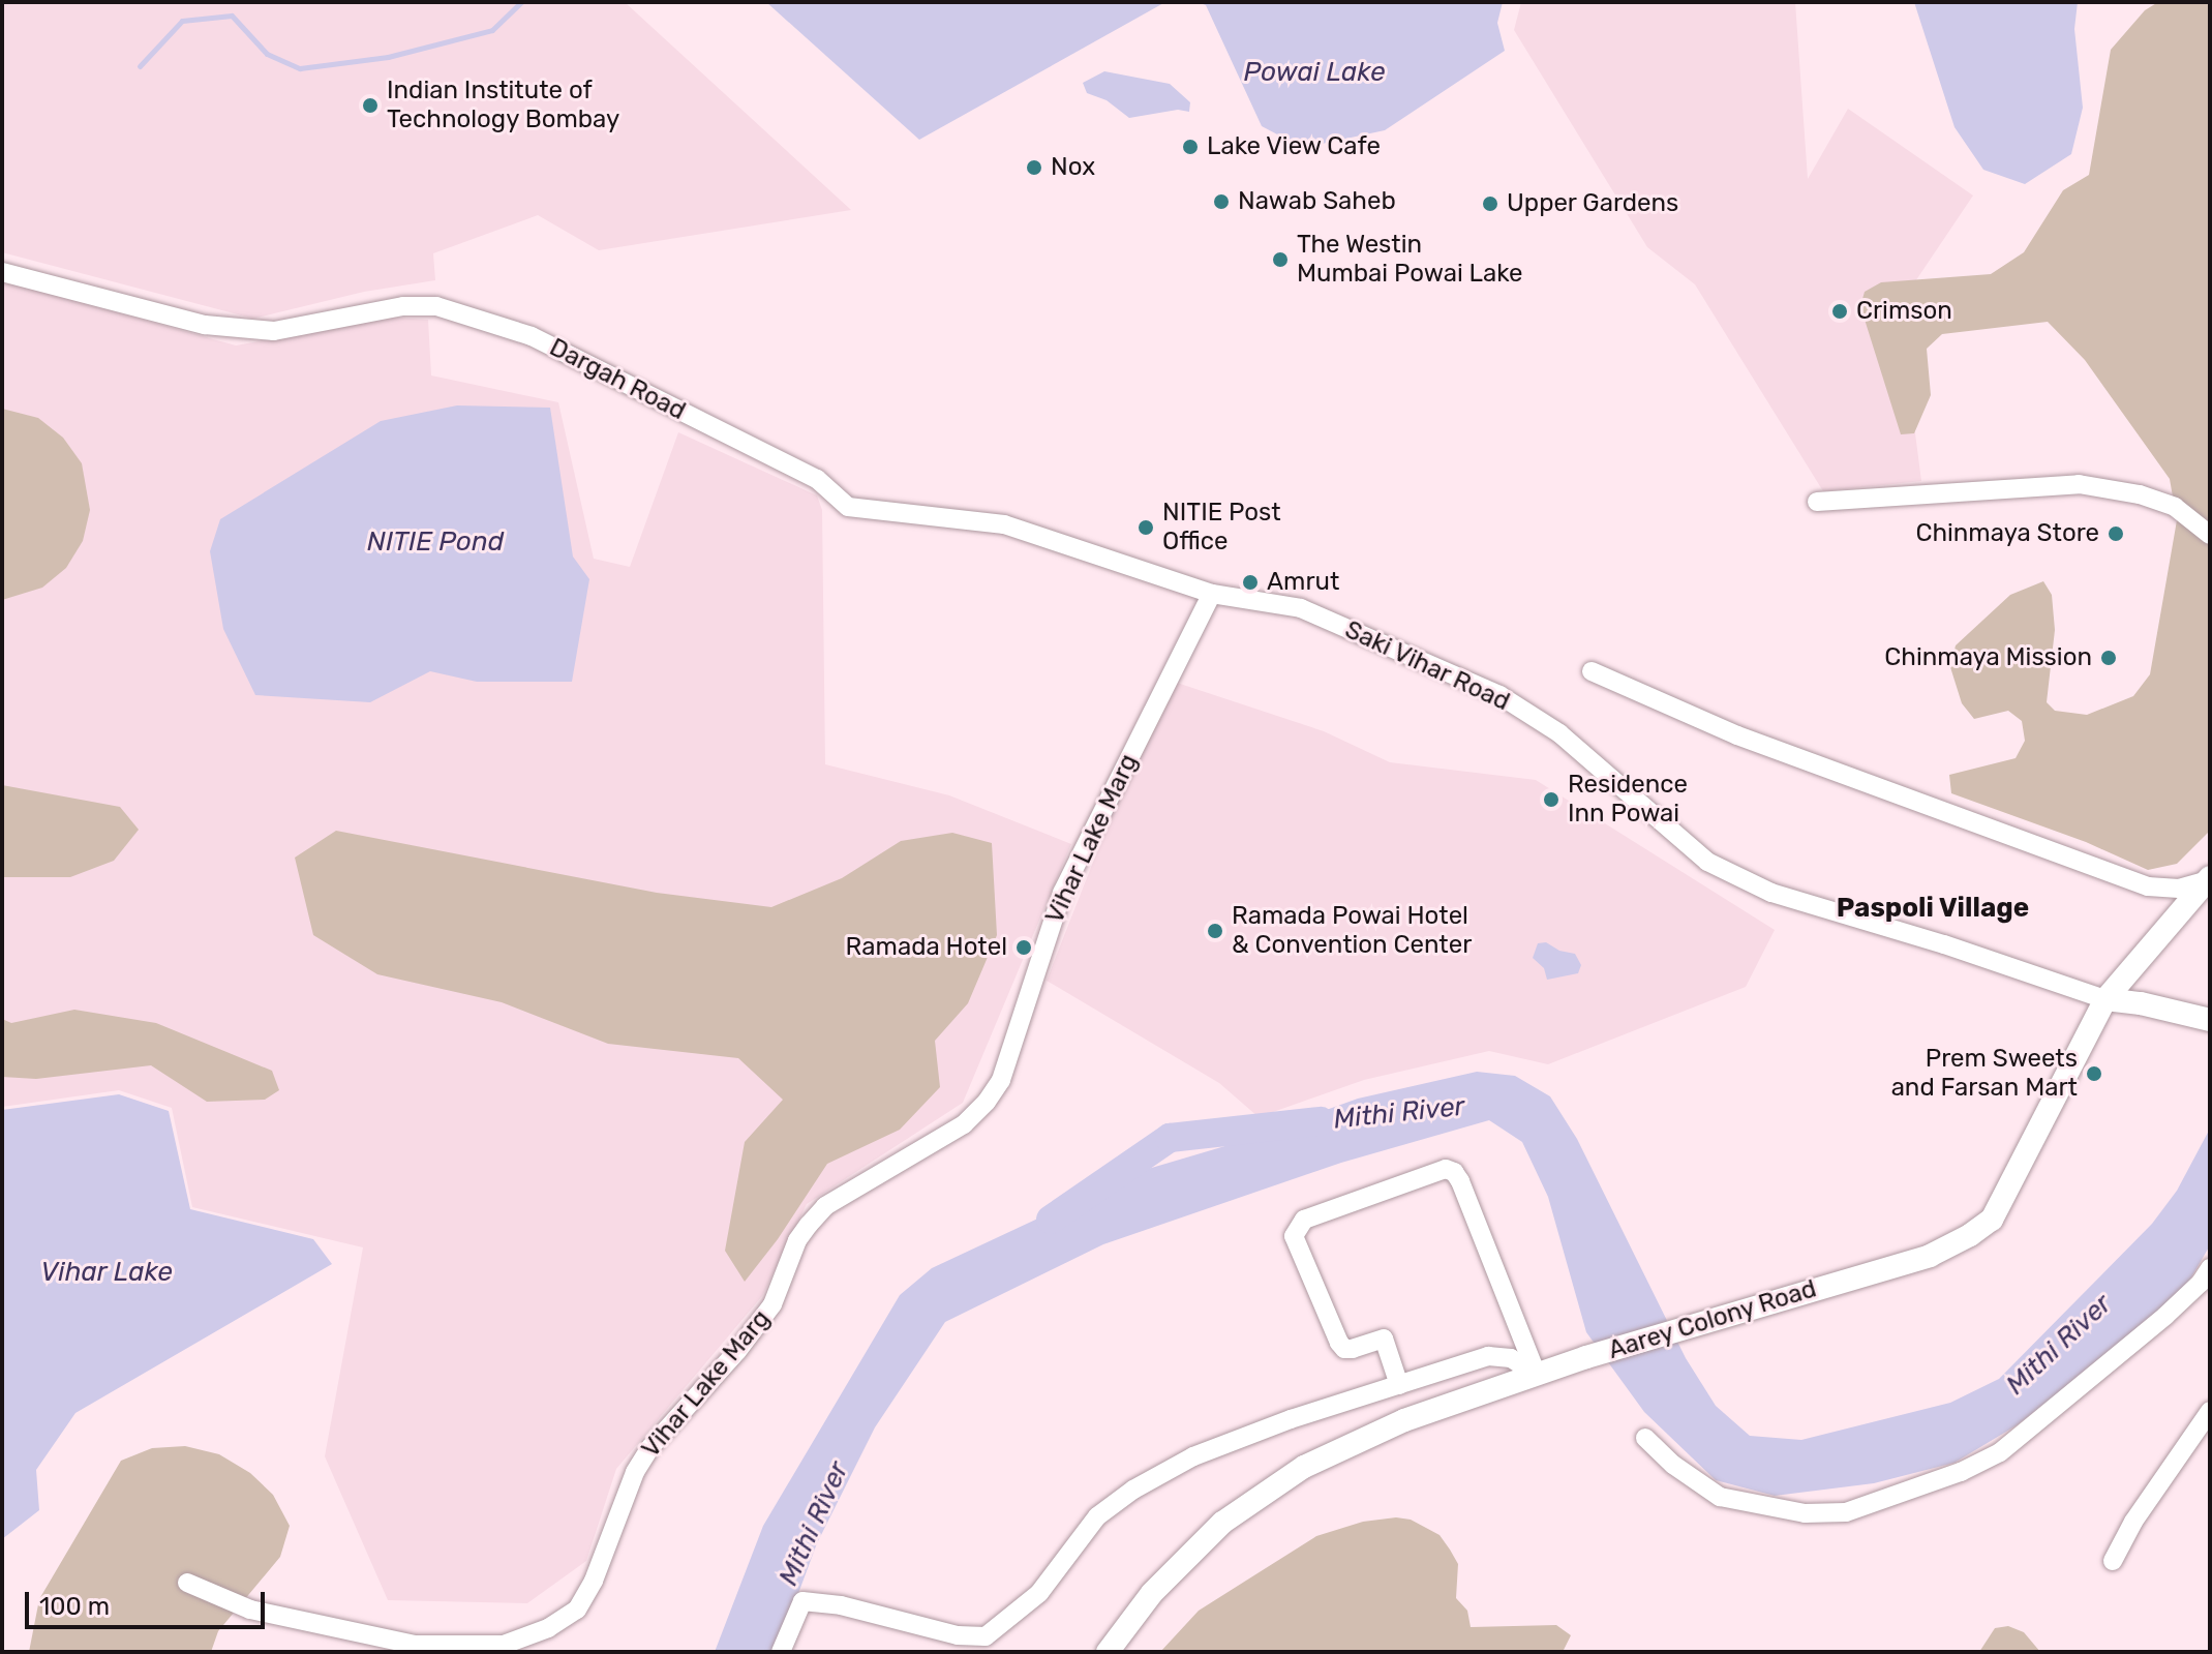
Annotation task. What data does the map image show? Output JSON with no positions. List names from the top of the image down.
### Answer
{
  "streets": {
    "main road": ["Saki Vihar Road", "Aarey Colony Road"],
    "street": ["Dargah Road", "Vihar Lake Marg"]
  },
  "crossings": [
    ["Dargah Road", "Saki Vihar Road"],
    ["Dargah Road", "Vihar Lake Marg"],
    ["Saki Vihar Road", "Vihar Lake Marg"],
    ["Saki Vihar Road", "Aarey Colony Road"]
  ],
  "districts": ["Paspoli Village"],
  "water": [
    "Powai Lake",
    "NITIE Pond",
    "Mithi River",
    "Vihar Lake"
  ],
  "places": [
    "Indian Institute of Technology Bombay",
    "Lake View Cafe",
    "Nox",
    "Nawab Saheb",
    "Upper Gardens",
    "The Westin Mumbai Powai Lake",
    "Crimson",
    "NITIE Post Office",
    "Chinmaya Store",
    "Amrut",
    "Chinmaya Mission",
    "Residence Inn Powai",
    "Ramada Powai Hotel & Convention Center",
    "Ramada Hotel",
    "Prem Sweets and Farsan Mart"
  ],
  "scale_bar": "100 m"
}
